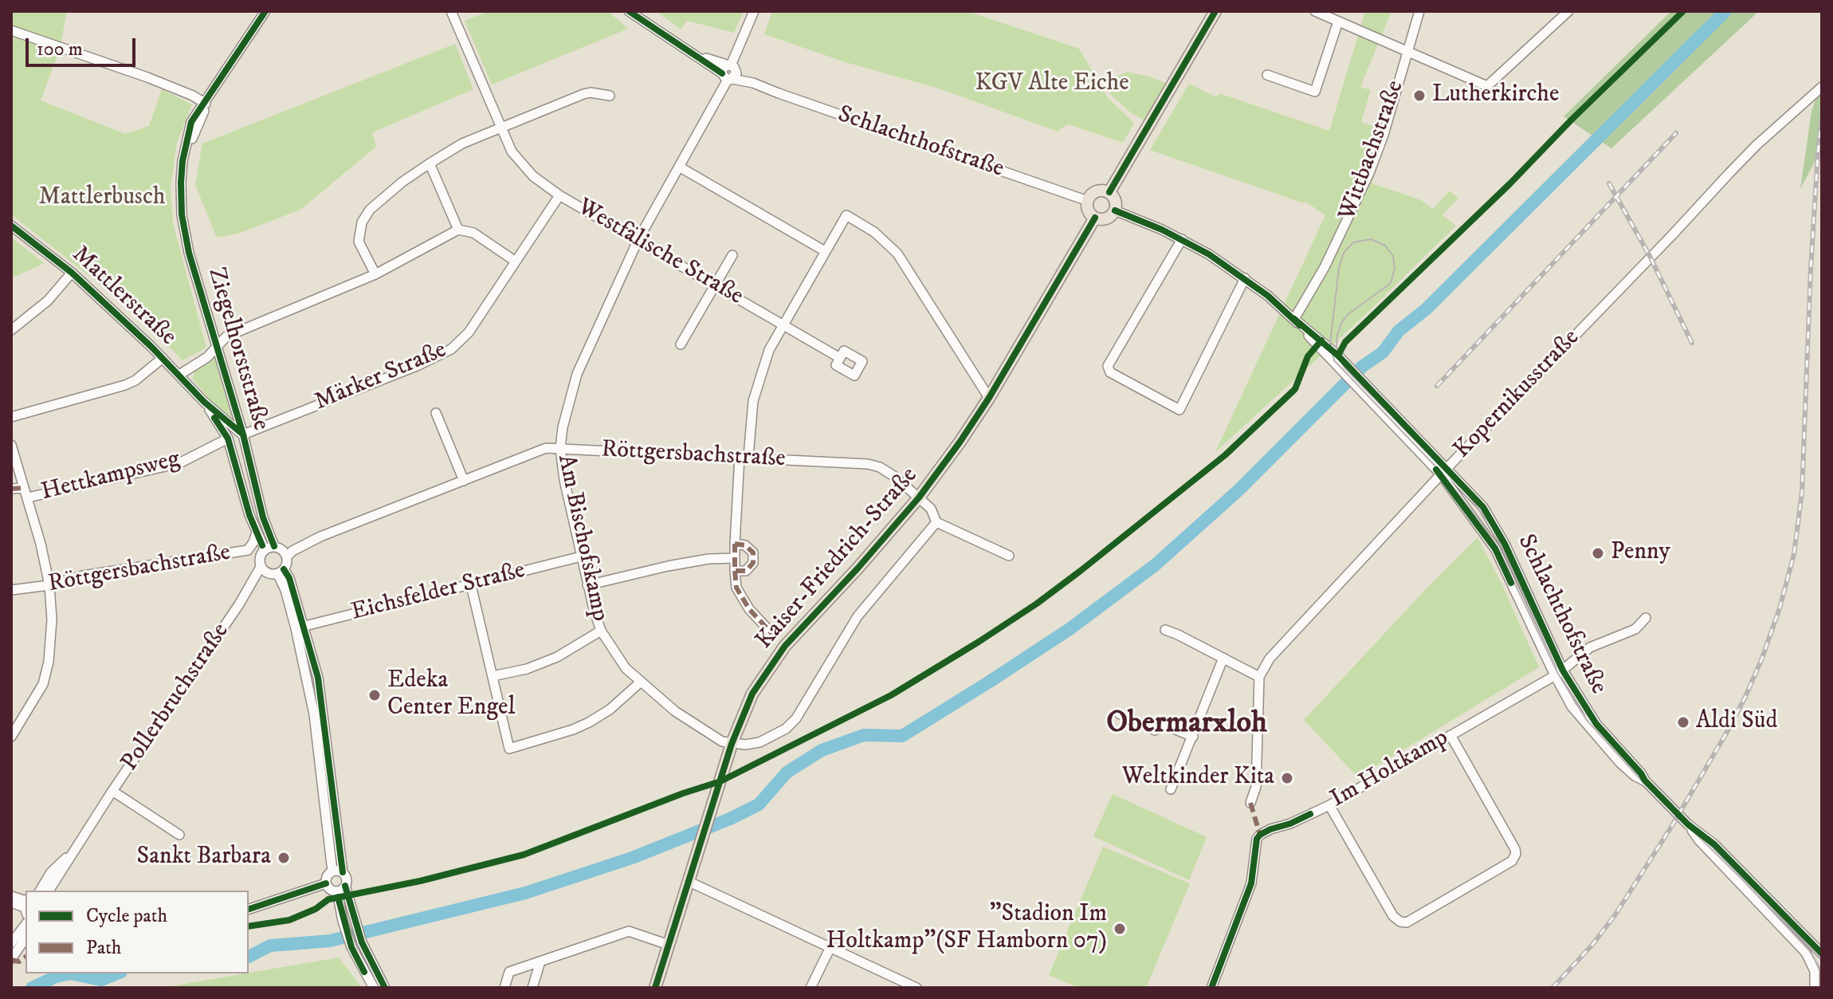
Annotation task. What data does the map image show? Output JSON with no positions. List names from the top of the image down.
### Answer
{
  "streets": {
    "main road": ["Kaiser-Friedrich-Straße"],
    "street": [
      "Schlachthofstraße",
      "Wittbachstraße",
      "Westfälische Straße",
      "Mattlerstraße",
      "Ziegelhorststraße",
      "Märker Straße",
      "Kopernikusstraße",
      "Röttgersbachstraße",
      "Hettkampsweg",
      "Am Bischofskamp",
      "Eichsfelder Straße",
      "Pollerbruchstraße",
      "Im Holtkamp"
    ]
  },
  "crossings": [
    ["Schlachthofstraße", "Wittbachstraße"],
    ["Schlachthofstraße", "Kopernikusstraße"],
    ["Schlachthofstraße", "Am Bischofskamp"],
    ["Schlachthofstraße", "Kaiser-Friedrich-Straße"],
    ["Schlachthofstraße", "Im Holtkamp"],
    ["Westfälische Straße", "Märker Straße"],
    ["Westfälische Straße", "Am Bischofskamp"],
    ["Mattlerstraße", "Ziegelhorststraße"],
    ["Mattlerstraße", "Märker Straße"],
    ["Mattlerstraße", "Röttgersbachstraße"],
    ["Mattlerstraße", "Hettkampsweg"],
    ["Ziegelhorststraße", "Märker Straße"],
    ["Ziegelhorststraße", "Röttgersbachstraße"],
    ["Röttgersbachstraße", "Am Bischofskamp"],
    ["Röttgersbachstraße", "Kaiser-Friedrich-Straße"],
    ["Am Bischofskamp", "Kaiser-Friedrich-Straße"],
    ["Am Bischofskamp", "Eichsfelder Straße"]
  ],
  "districts": ["Obermarxloh"],
  "parks": ["KGV Alte Eiche", "Mattlerbusch"],
  "places": [
    "Lutherkirche",
    "Penny",
    "Edeka Center Engel",
    "Aldi Süd",
    "Weltkinder Kita",
    "Sankt Barbara",
    "\"Stadion Im Holtkamp\"(SF Hamborn 07)"
  ],
  "legend": ["Cycle path", "Path"],
  "scale_bar": "100 m"
}
